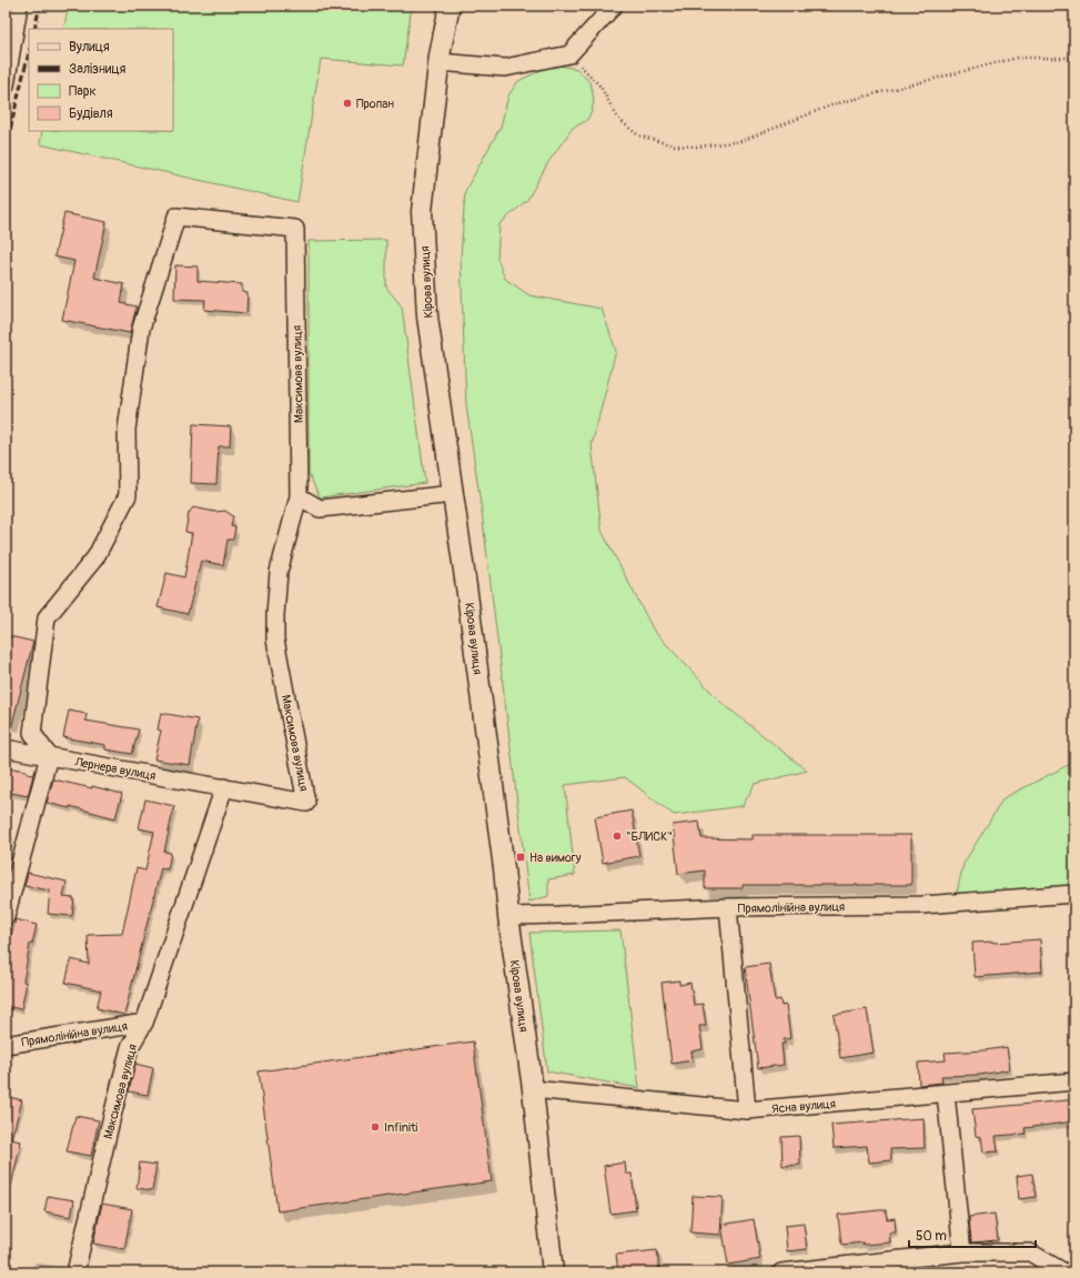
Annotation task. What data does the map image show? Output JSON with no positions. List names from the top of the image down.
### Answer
{
  "streets": {
    "main road": ["Кірова вулиця"],
    "street": [
      "Максимова вулиця",
      "Лернера вулиця",
      "Прямолінійна вулиця",
      "Ясна вулиця"
    ]
  },
  "crossings": [
    ["Кірова вулиця", "Прямолінійна вулиця"],
    ["Кірова вулиця", "Ясна вулиця"],
    ["Максимова вулиця", "Лернера вулиця"],
    ["Максимова вулиця", "Прямолінійна вулиця"]
  ],
  "places": {
    "other": ["Пропан", "\"БЛИСК\"", "Infiniti"],
    "transit": ["На вимогу"]
  },
  "legend": [
    "Вулиця",
    "Залізниця",
    "Парк",
    "Будівля"
  ],
  "scale_bar": "50 m"
}
